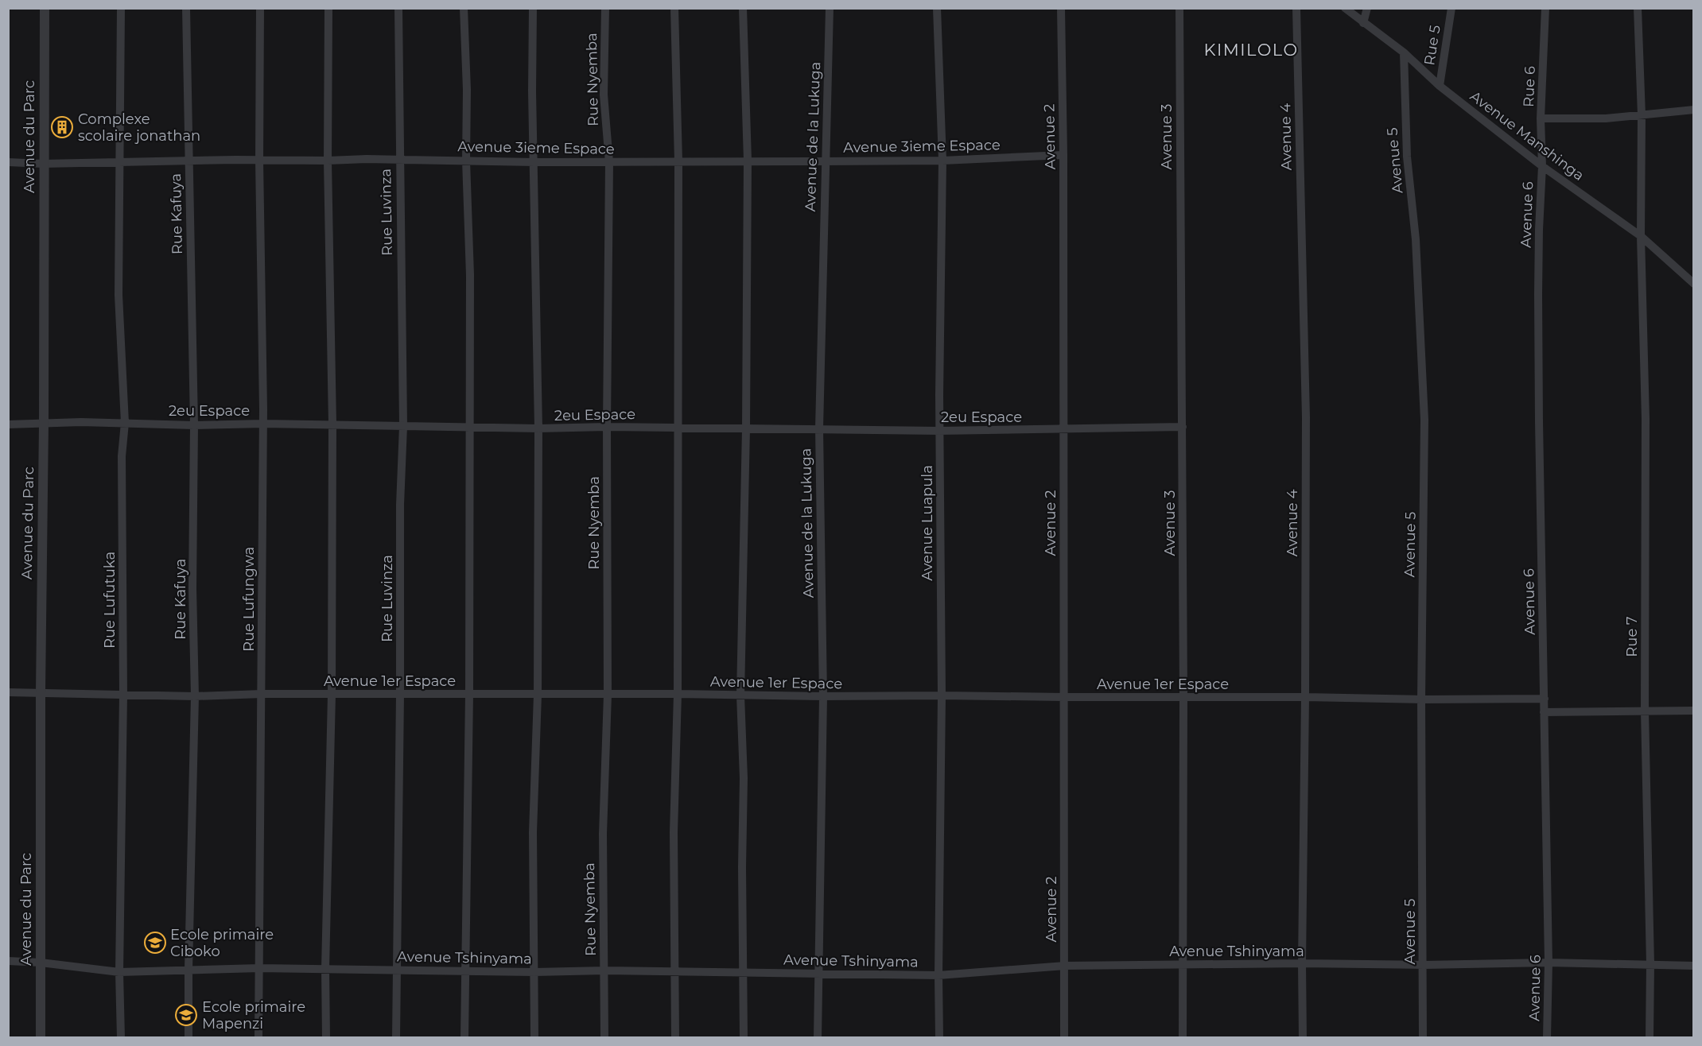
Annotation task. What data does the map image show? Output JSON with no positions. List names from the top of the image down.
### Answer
{
  "streets": {
    "street": [
      "Rue 5",
      "Rue Nyemba",
      "Rue 6",
      "Avenue Manshinga",
      "Avenue du Parc",
      "Avenue de la Lukuga",
      "Avenue 2",
      "Avenue 3",
      "Avenue 4",
      "Avenue 3ieme Espace",
      "Avenue 5",
      "Rue Luvinza",
      "Rue Kafuya",
      "Avenue 6",
      "2eu Espace",
      "Avenue Luapula",
      "Rue Lufungwa",
      "Rue Lufutuka",
      "Rue 7",
      "Avenue 1er Espace",
      "Avenue Tshinyama"
    ]
  },
  "crossings": [
    ["Rue 5", "Avenue Manshinga"],
    ["Rue Nyemba", "Avenue 3ieme Espace"],
    ["Rue Nyemba", "2eu Espace"],
    ["Rue Nyemba", "Avenue 1er Espace"],
    ["Rue Nyemba", "Avenue Tshinyama"],
    ["Rue 6", "Avenue Manshinga"],
    ["Rue 6", "Avenue 6"],
    ["Avenue Manshinga", "Avenue 5"],
    ["Avenue Manshinga", "Avenue 6"],
    ["Avenue Manshinga", "Rue 7"],
    ["Avenue du Parc", "Avenue 3ieme Espace"],
    ["Avenue du Parc", "2eu Espace"],
    ["Avenue du Parc", "Avenue 1er Espace"],
    ["Avenue du Parc", "Avenue Tshinyama"],
    ["Avenue de la Lukuga", "Avenue 3ieme Espace"],
    ["Avenue de la Lukuga", "2eu Espace"],
    ["Avenue de la Lukuga", "Avenue 1er Espace"],
    ["Avenue de la Lukuga", "Avenue Tshinyama"],
    ["Avenue 2", "Avenue 3ieme Espace"],
    ["Avenue 2", "2eu Espace"],
    ["Avenue 2", "Avenue 1er Espace"],
    ["Avenue 2", "Avenue Tshinyama"],
    ["Avenue 3", "2eu Espace"],
    ["Avenue 3", "Avenue 1er Espace"],
    ["Avenue 3", "Avenue Tshinyama"],
    ["Avenue 4", "Avenue 1er Espace"],
    ["Avenue 4", "Avenue Tshinyama"],
    ["Avenue 3ieme Espace", "Rue Luvinza"],
    ["Avenue 3ieme Espace", "Rue Kafuya"],
    ["Avenue 3ieme Espace", "Avenue Luapula"],
    ["Avenue 3ieme Espace", "Rue Lufungwa"],
    ["Avenue 3ieme Espace", "Rue Lufutuka"],
    ["Avenue 5", "Avenue 1er Espace"],
    ["Avenue 5", "Avenue Tshinyama"],
    ["Rue Luvinza", "2eu Espace"],
    ["Rue Luvinza", "Avenue 1er Espace"],
    ["Rue Luvinza", "Avenue Tshinyama"],
    ["Rue Kafuya", "2eu Espace"],
    ["Rue Kafuya", "Avenue 1er Espace"],
    ["Rue Kafuya", "Avenue Tshinyama"],
    ["Avenue 6", "Avenue 1er Espace"],
    ["Avenue 6", "Avenue Tshinyama"],
    ["2eu Espace", "Avenue Luapula"],
    ["2eu Espace", "Rue Lufungwa"],
    ["2eu Espace", "Rue Lufutuka"],
    ["Avenue Luapula", "Avenue 1er Espace"],
    ["Avenue Luapula", "Avenue Tshinyama"],
    ["Rue Lufungwa", "Avenue 1er Espace"],
    ["Rue Lufungwa", "Avenue Tshinyama"],
    ["Rue Lufutuka", "Avenue 1er Espace"],
    ["Rue Lufutuka", "Avenue Tshinyama"],
    ["Rue 7", "Avenue Tshinyama"]
  ],
  "districts": ["KIMILOLO"],
  "places": {
    "building": ["Complexe scolaire jonathan"],
    "school or university": ["Ecole primaire Ciboko", "Ecole primaire Mapenzi"]
  }
}
